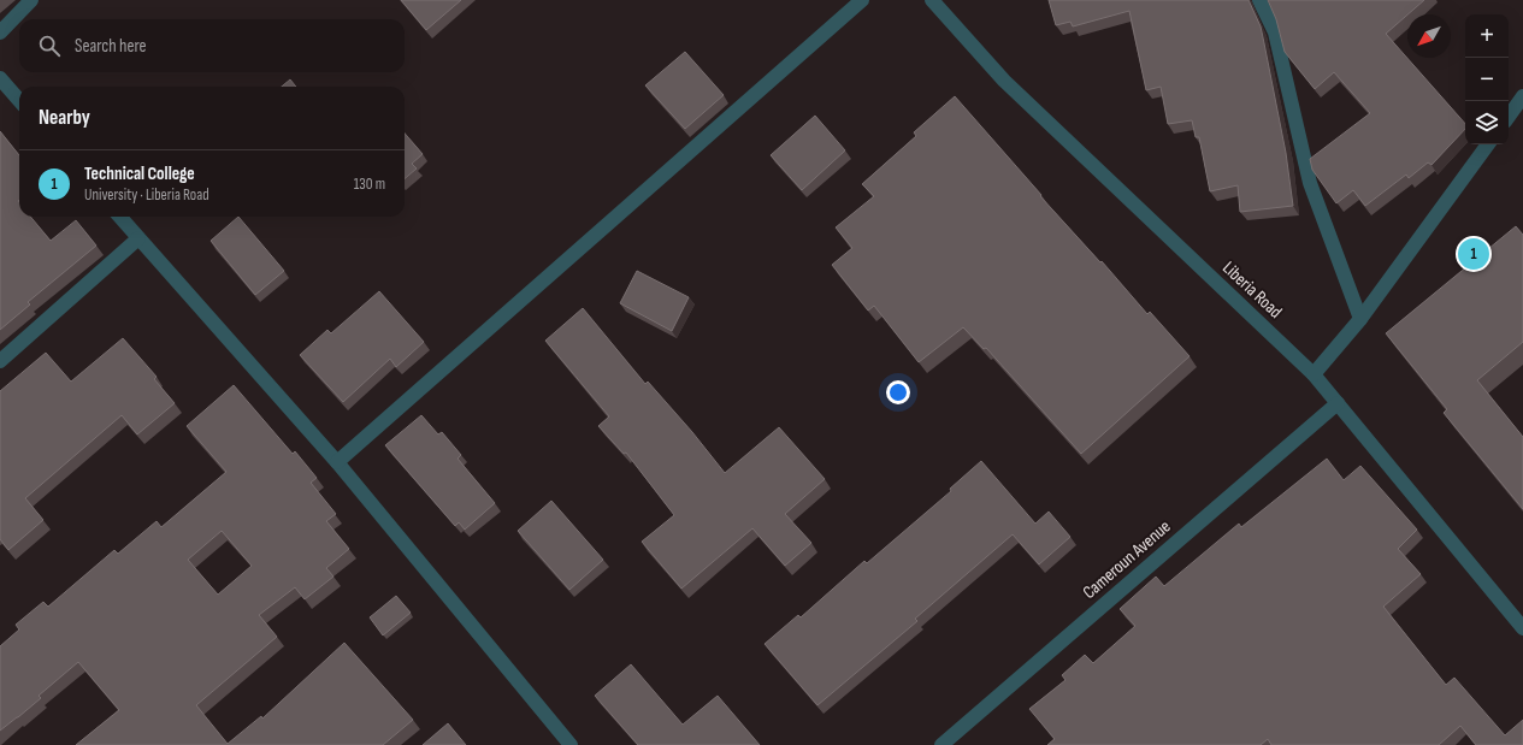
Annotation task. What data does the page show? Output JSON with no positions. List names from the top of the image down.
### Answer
{
  "streets": {
    "street": ["Liberia Road", "Cameroun Avenue"]
  },
  "crossings": [
    ["Liberia Road", "Cameroun Avenue"]
  ],
  "north": "bottom left",
  "page": {
    "map_buttons": ["+", "−"],
    "search": "Search here",
    "heading": "Nearby",
    "list": [
      {
        "mark": "1",
        "name": "Technical College",
        "note": "University · Liberia Road",
        "value": "130 m"
      }
    ],
    "pins": "1"
  }
}
